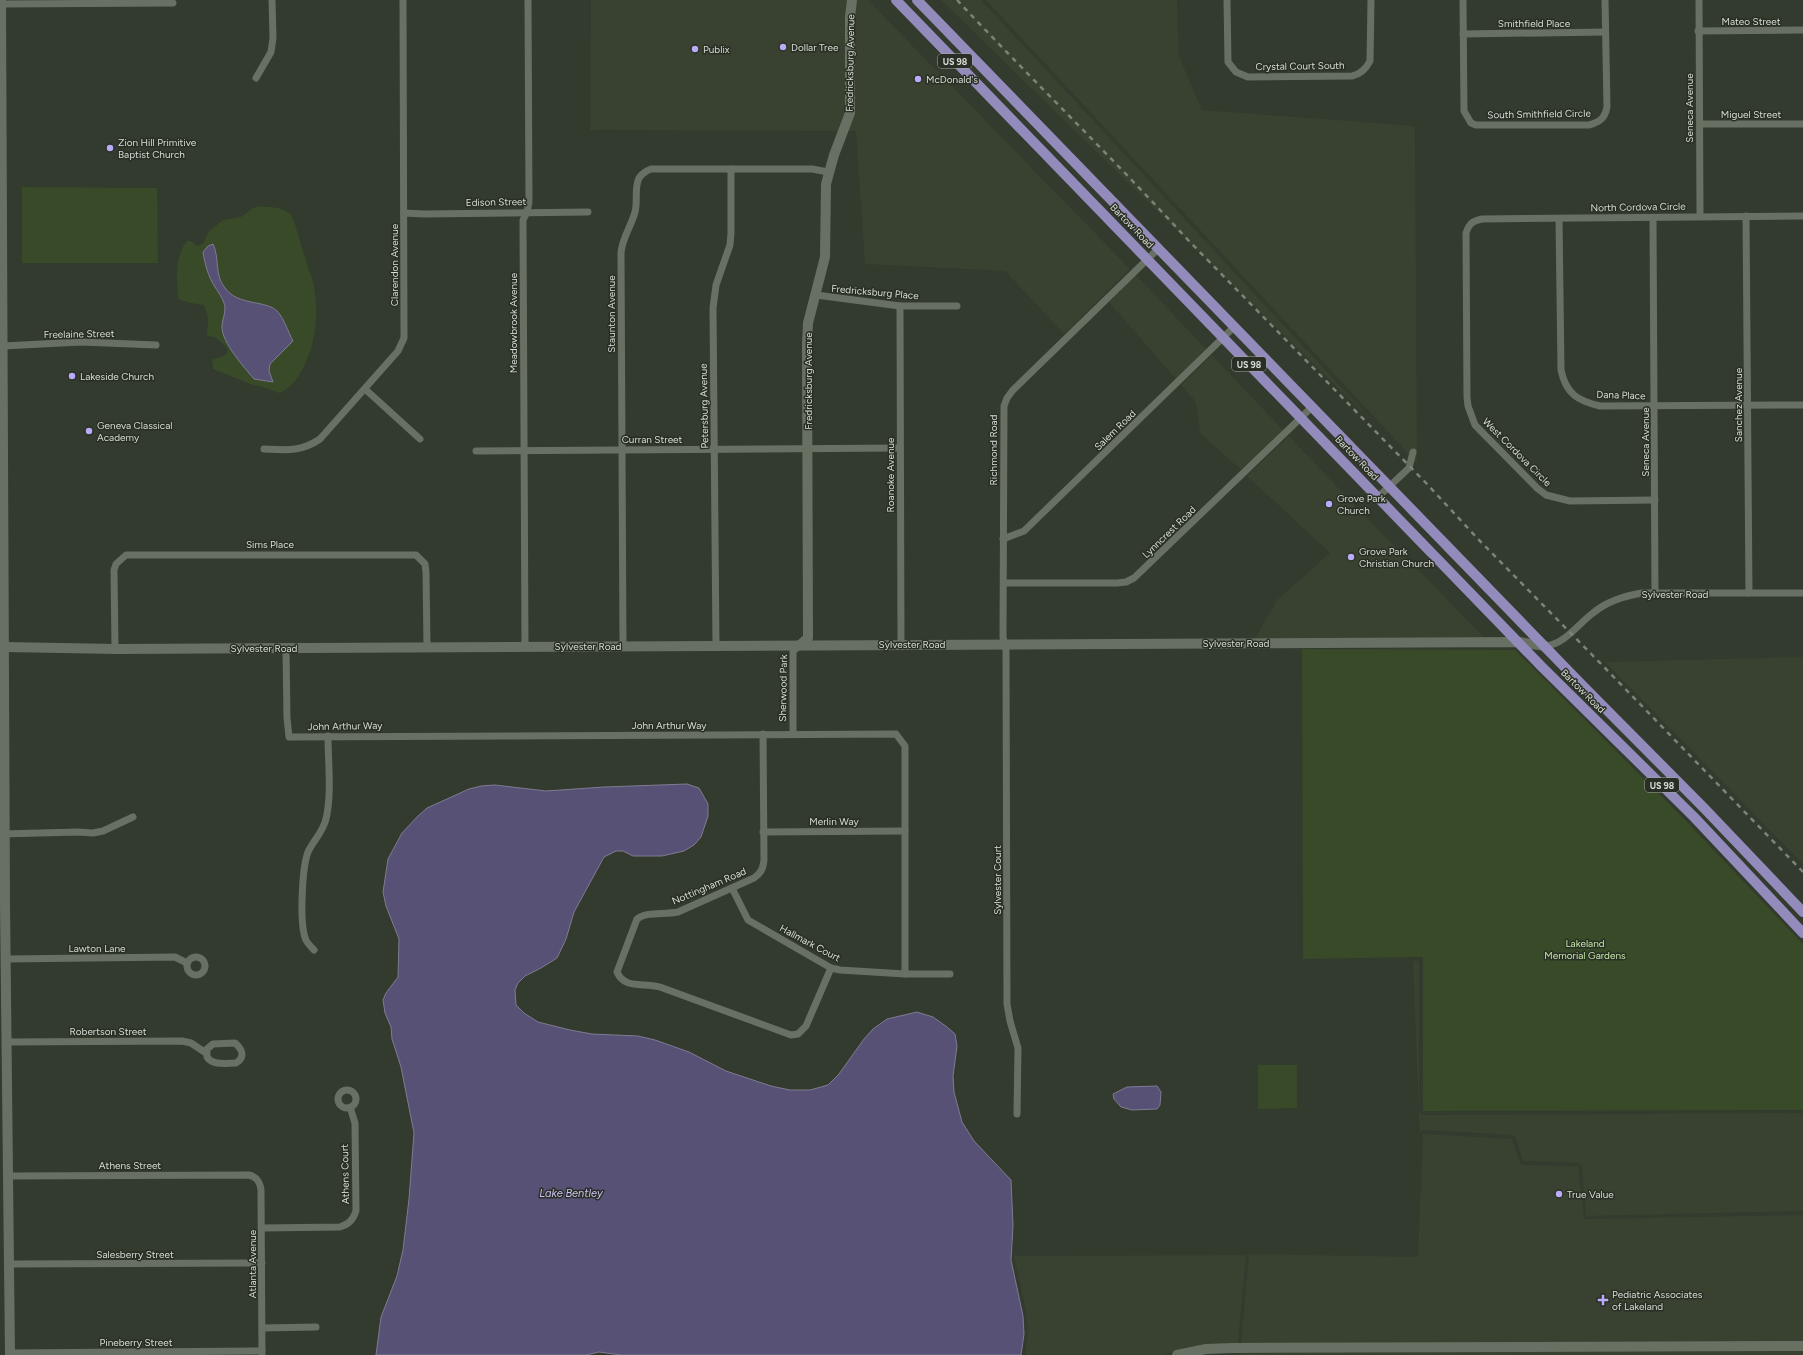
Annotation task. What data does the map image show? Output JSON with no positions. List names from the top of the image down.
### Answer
{
  "streets": {
    "main road": ["US 98", "Bartow Road"],
    "street": [
      "Mateo Street",
      "Smithfield Place",
      "Fredricksburg Avenue",
      "Crystal Court South",
      "Seneca Avenue",
      "South Smithfield Circle",
      "Miguel Street",
      "Edison Street",
      "North Cordova Circle",
      "Clarendon Avenue",
      "Fredricksburg Place",
      "Staunton Avenue",
      "Meadowbrook Avenue",
      "Freelaine Street",
      "Dana Place",
      "Sanchez Avenue",
      "Petersburg Avenue",
      "Salem Road",
      "Curran Street",
      "Richmond Road",
      "West Cordova Circle",
      "Roanoke Avenue",
      "Lynncrest Road",
      "Sims Place",
      "Sylvester Road",
      "Sherwood Park",
      "John Arthur Way",
      "Merlin Way",
      "Sylvester Court",
      "Nottingham Road",
      "Hallmark Court",
      "Lawton Lane",
      "Robertson Street",
      "Athens Street",
      "Athens Court",
      "Salesberry Street",
      "Atlanta Avenue",
      "Pineberry Street"
    ]
  },
  "crossings": [
    ["Mateo Street", "Seneca Avenue"],
    ["Smithfield Place", "South Smithfield Circle"],
    ["Fredricksburg Avenue", "Fredricksburg Place"],
    ["Fredricksburg Avenue", "Staunton Avenue"],
    ["Fredricksburg Avenue", "Curran Street"],
    ["Fredricksburg Avenue", "Sylvester Road"],
    ["Fredricksburg Avenue", "Sherwood Park"],
    ["Seneca Avenue", "Miguel Street"],
    ["Seneca Avenue", "North Cordova Circle"],
    ["Seneca Avenue", "Dana Place"],
    ["Seneca Avenue", "West Cordova Circle"],
    ["Seneca Avenue", "Sylvester Road"],
    ["Edison Street", "Clarendon Avenue"],
    ["Edison Street", "Meadowbrook Avenue"],
    ["North Cordova Circle", "Dana Place"],
    ["North Cordova Circle", "Sanchez Avenue"],
    ["North Cordova Circle", "West Cordova Circle"],
    ["Bartow Road", "Salem Road"],
    ["Bartow Road", "Richmond Road"],
    ["Bartow Road", "Lynncrest Road"],
    ["Bartow Road", "Sylvester Road"],
    ["Fredricksburg Place", "Roanoke Avenue"],
    ["Staunton Avenue", "Petersburg Avenue"],
    ["Staunton Avenue", "Curran Street"],
    ["Staunton Avenue", "Sylvester Road"],
    ["Meadowbrook Avenue", "Curran Street"],
    ["Meadowbrook Avenue", "Sylvester Road"],
    ["Dana Place", "Sanchez Avenue"],
    ["Sanchez Avenue", "Sylvester Road"],
    ["Petersburg Avenue", "Curran Street"],
    ["Petersburg Avenue", "Sylvester Road"],
    ["Salem Road", "Richmond Road"],
    ["Curran Street", "Roanoke Avenue"],
    ["Richmond Road", "Lynncrest Road"],
    ["Richmond Road", "Sylvester Road"],
    ["Richmond Road", "Sylvester Court"],
    ["Roanoke Avenue", "Sylvester Road"],
    ["Sims Place", "Sylvester Road"],
    ["Sylvester Road", "Sherwood Park"],
    ["Sylvester Road", "John Arthur Way"],
    ["Sylvester Road", "Sylvester Court"],
    ["Sherwood Park", "John Arthur Way"],
    ["John Arthur Way", "Merlin Way"],
    ["John Arthur Way", "Nottingham Road"],
    ["John Arthur Way", "Hallmark Court"],
    ["Merlin Way", "Nottingham Road"],
    ["Nottingham Road", "Hallmark Court"],
    ["Athens Street", "Atlanta Avenue"],
    ["Athens Court", "Atlanta Avenue"],
    ["Salesberry Street", "Atlanta Avenue"],
    ["Atlanta Avenue", "Pineberry Street"]
  ],
  "water": ["Lake Bentley"],
  "parks": ["Lakeland Memorial Gardens"],
  "places": {
    "other": [
      "Dollar Tree",
      "Publix",
      "McDonald's",
      "Zion Hill Primitive Baptist Church",
      "Lakeside Church",
      "Geneva Classical Academy",
      "Grove Park Church",
      "Grove Park Christian Church",
      "True Value"
    ],
    "health": ["Pediatric Associates of Lakeland"]
  }
}
